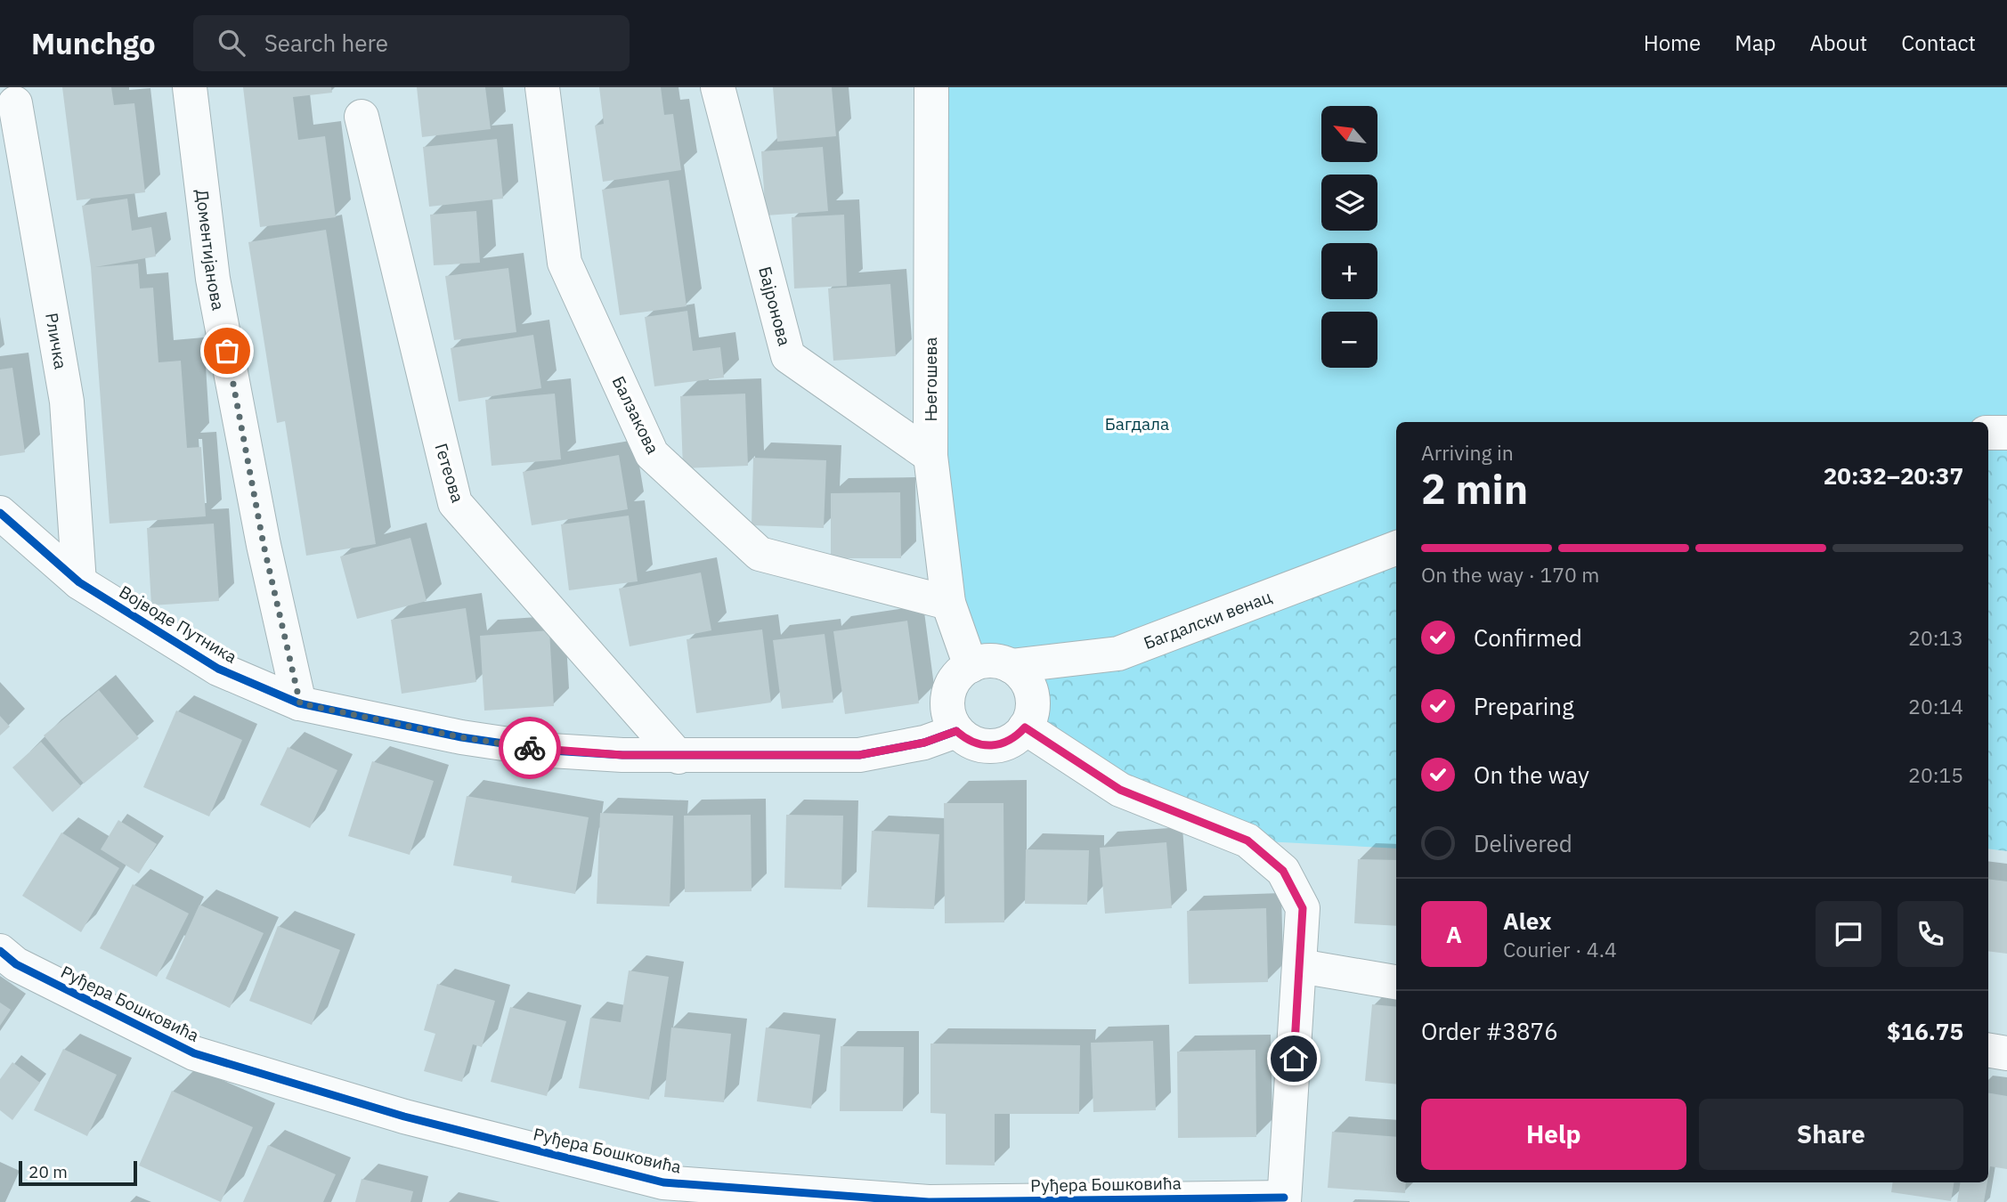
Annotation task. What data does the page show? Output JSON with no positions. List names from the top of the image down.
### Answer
{
  "streets": {
    "street": [
      "Доментијанова",
      "Бајронова",
      "Рличка",
      "Његошева",
      "Балзакова",
      "Гетеова",
      "Багдалски венац",
      "Војводе Путника",
      "Руђера Бошковића"
    ]
  },
  "crossings": [
    ["Доментијанова", "Војводе Путника"],
    ["Бајронова", "Његошева"],
    ["Рличка", "Војводе Путника"],
    ["Његошева", "Балзакова"],
    ["Његошева", "Багдалски венац"],
    ["Његошева", "Војводе Путника"],
    ["Гетеова", "Војводе Путника"],
    ["Багдалски венац", "Војводе Путника"]
  ],
  "parks": ["Багдала"],
  "scale_bar": "20 m",
  "north": "top left",
  "page": {
    "header": "Munchgo",
    "search": "Search here",
    "nav": [
      "Home",
      "Map",
      "About",
      "Contact"
    ],
    "map_buttons": ["+", "−"],
    "heading": ["2 min", "Arriving in", "20:32–20:37"],
    "panel": [
      "Alex",
      "Courier · 4.4",
      "Order #3876",
      "$16.75"
    ],
    "bar": "On the way · 170 m",
    "list": [
      ["Confirmed", "20:13"],
      ["Preparing", "20:14"],
      ["On the way", "20:15"],
      "Delivered"
    ],
    "round": "A",
    "buttons": ["Help", "Share"],
    "scale": "20 m"
  }
}
